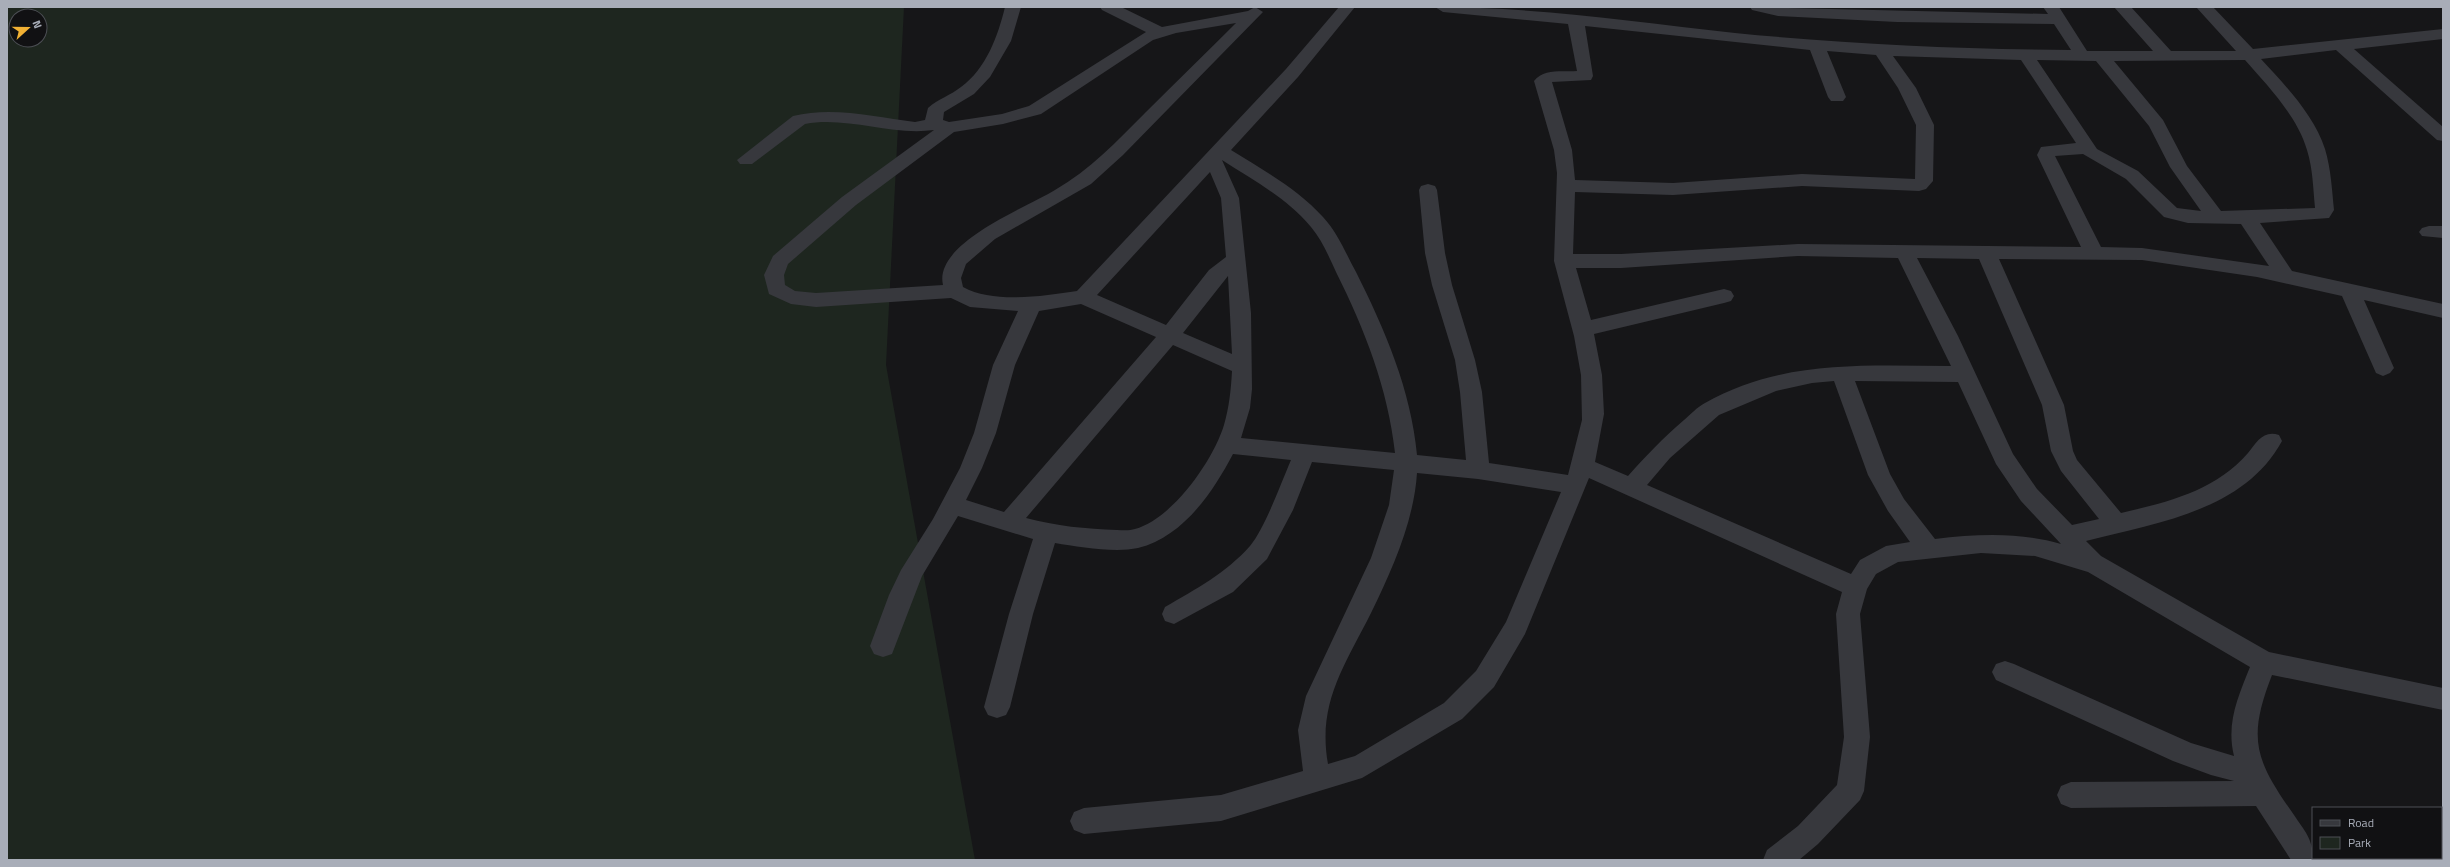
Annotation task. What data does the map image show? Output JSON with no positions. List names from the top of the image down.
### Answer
{
  "legend": ["Road", "Park"],
  "north": "right"
}
